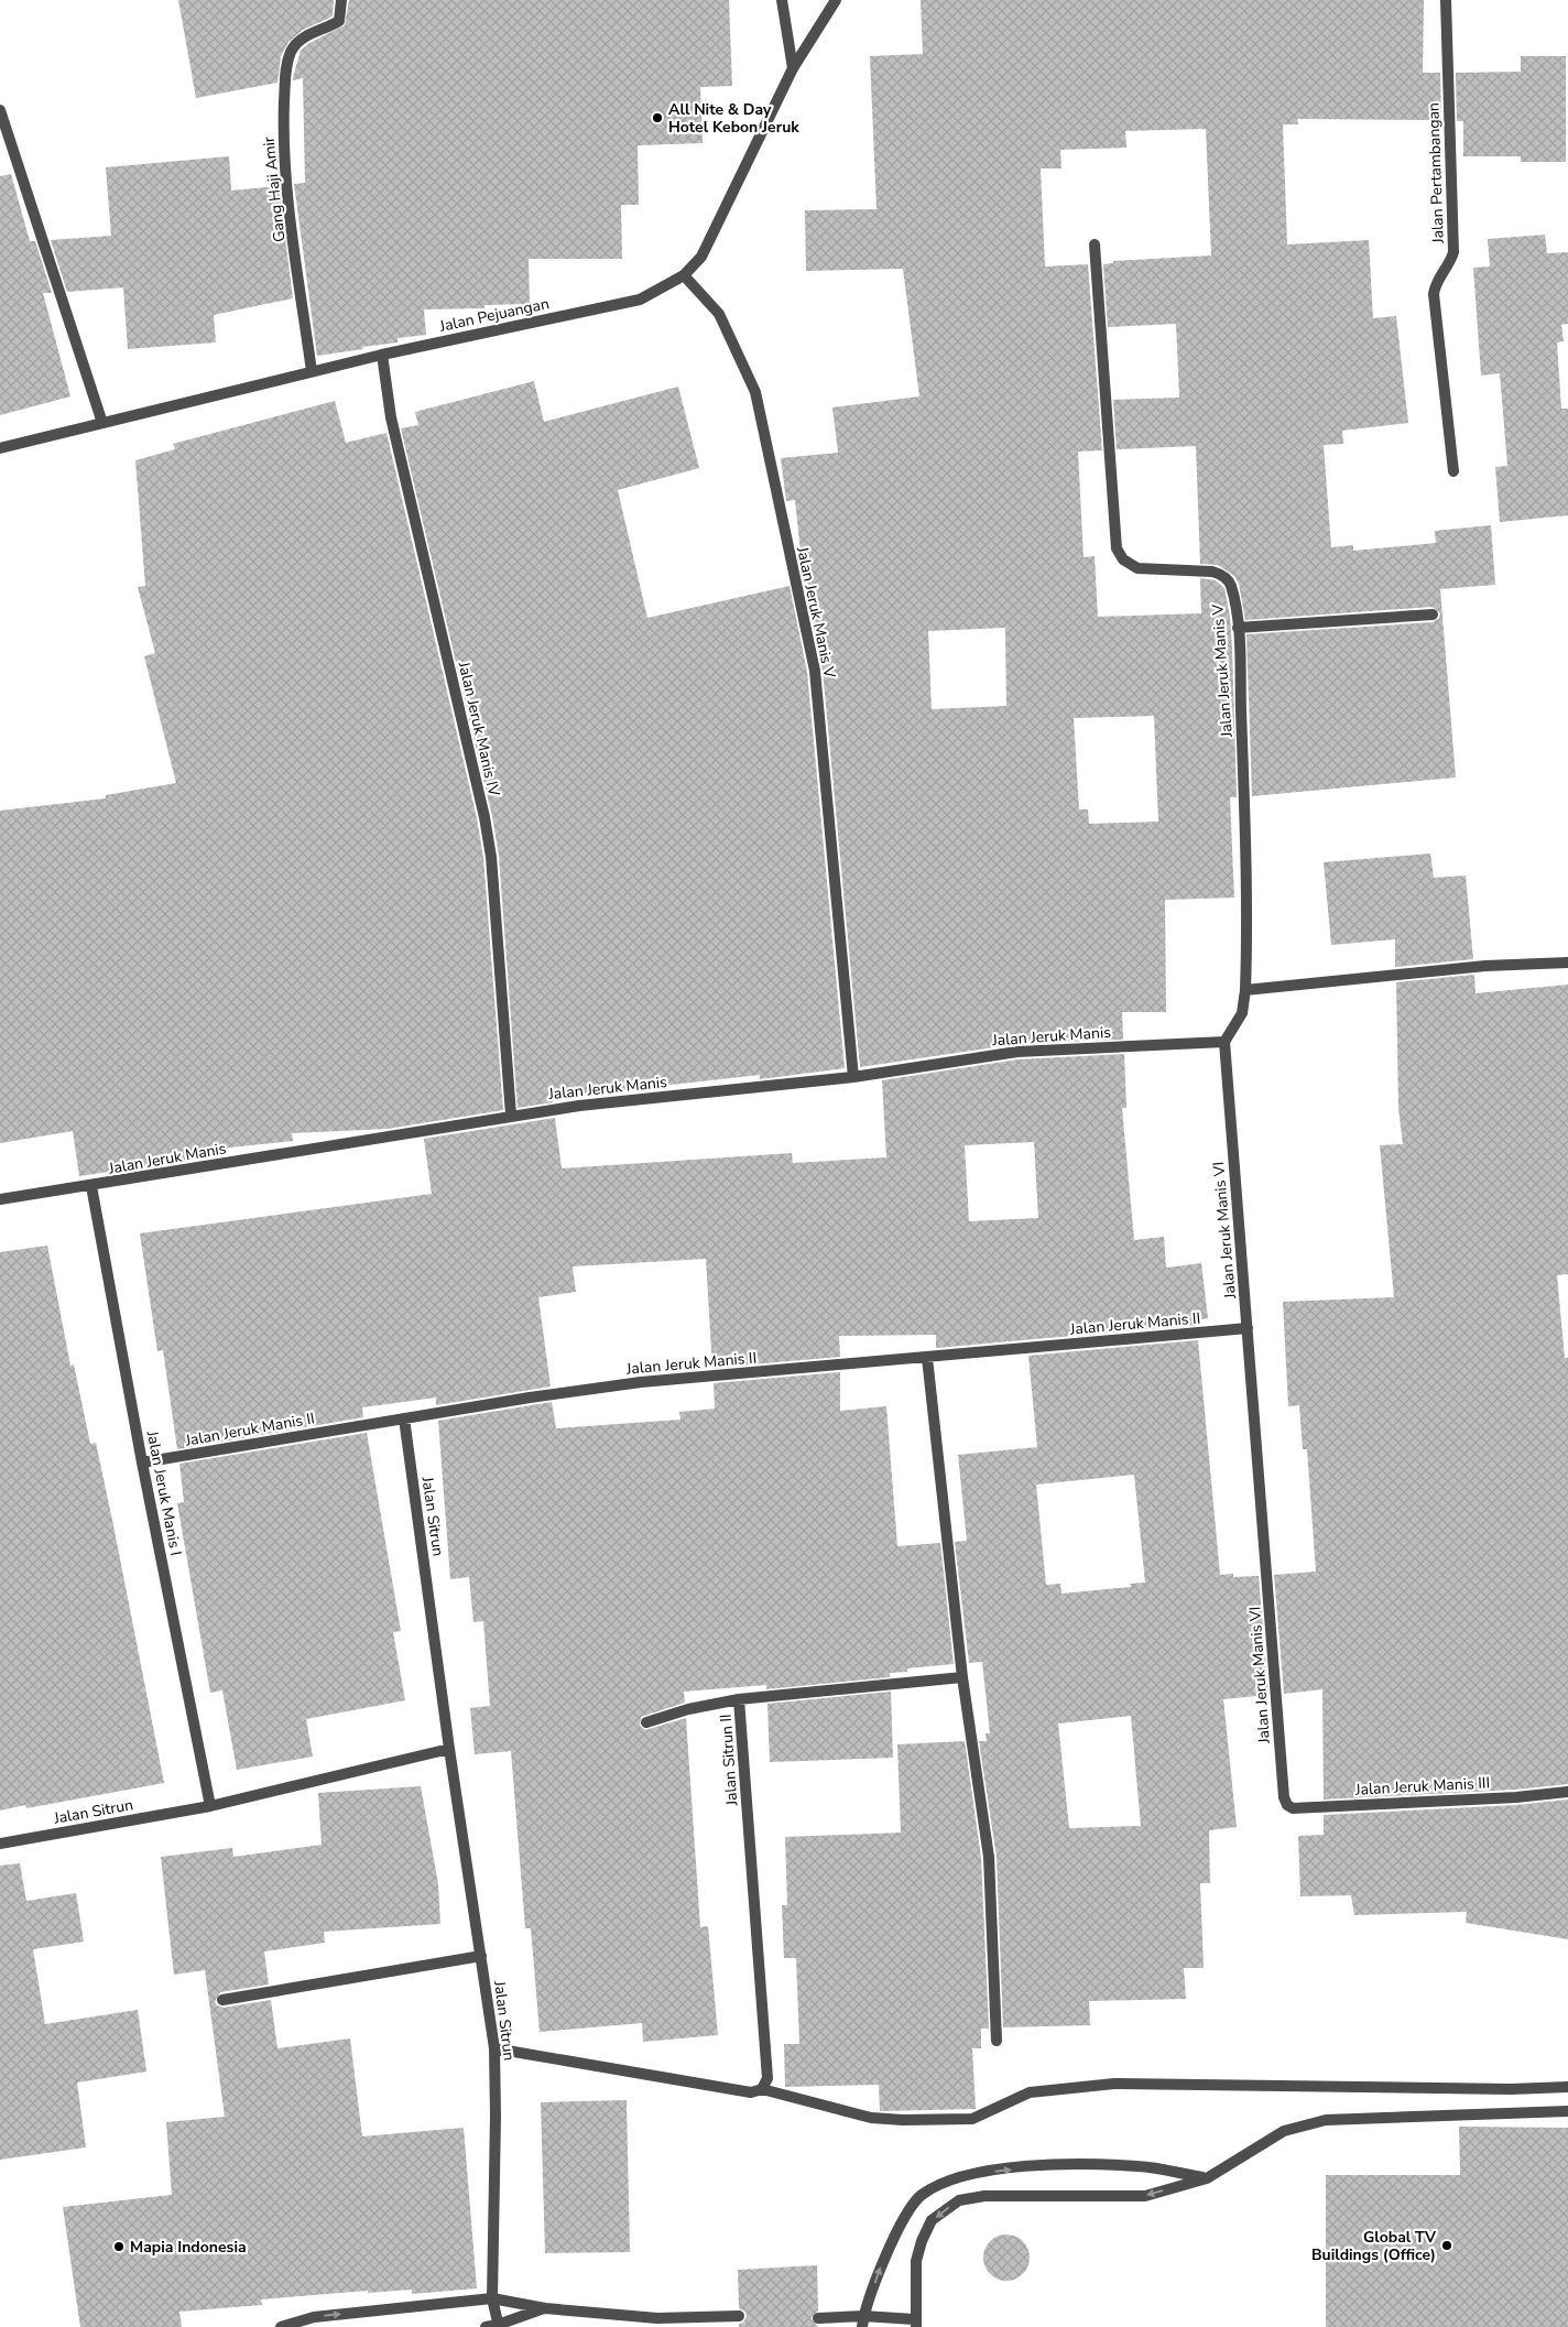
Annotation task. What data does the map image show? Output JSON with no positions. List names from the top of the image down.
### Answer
{
  "streets": {
    "street": [
      "Jalan Pertambangan",
      "Gang Haji Amir",
      "Jalan Pejuangan",
      "Jalan Jeruk Manis V",
      "Jalan Jeruk Manis IV",
      "Jalan Jeruk Manis",
      "Jalan Jeruk Manis VI",
      "Jalan Jeruk Manis II",
      "Jalan Jeruk Manis I",
      "Jalan Sitrun",
      "Jalan Sitrun II",
      "Jalan Jeruk Manis III"
    ]
  },
  "crossings": [
    ["Gang Haji Amir", "Jalan Pejuangan"],
    ["Jalan Pejuangan", "Jalan Jeruk Manis V"],
    ["Jalan Pejuangan", "Jalan Jeruk Manis IV"],
    ["Jalan Jeruk Manis V", "Jalan Jeruk Manis"],
    ["Jalan Jeruk Manis IV", "Jalan Jeruk Manis"],
    ["Jalan Jeruk Manis", "Jalan Jeruk Manis VI"],
    ["Jalan Jeruk Manis", "Jalan Jeruk Manis I"],
    ["Jalan Jeruk Manis VI", "Jalan Jeruk Manis II"],
    ["Jalan Jeruk Manis VI", "Jalan Jeruk Manis III"],
    ["Jalan Jeruk Manis II", "Jalan Jeruk Manis I"],
    ["Jalan Jeruk Manis II", "Jalan Sitrun"],
    ["Jalan Jeruk Manis I", "Jalan Sitrun"]
  ],
  "places": ["All Nite & Day Hotel Kebon Jeruk", "Global TV Buildings (Office)", "Mapia Indonesia"]
}
